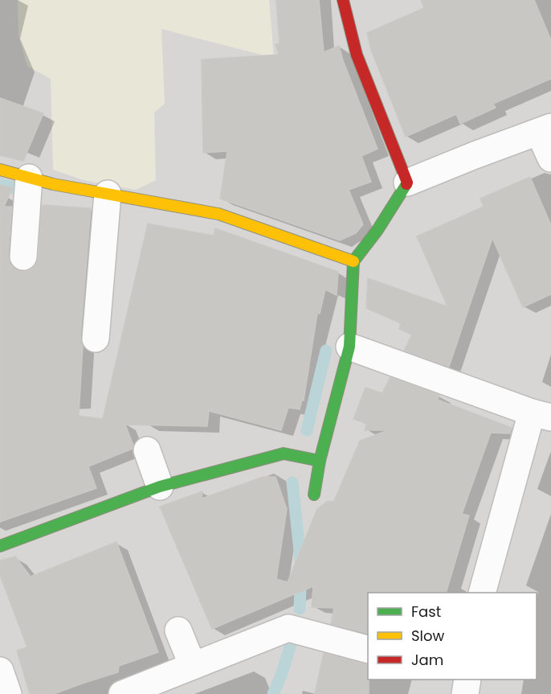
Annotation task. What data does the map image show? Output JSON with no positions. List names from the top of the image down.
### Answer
{
  "legend": ["Fast", "Slow", "Jam"]
}
